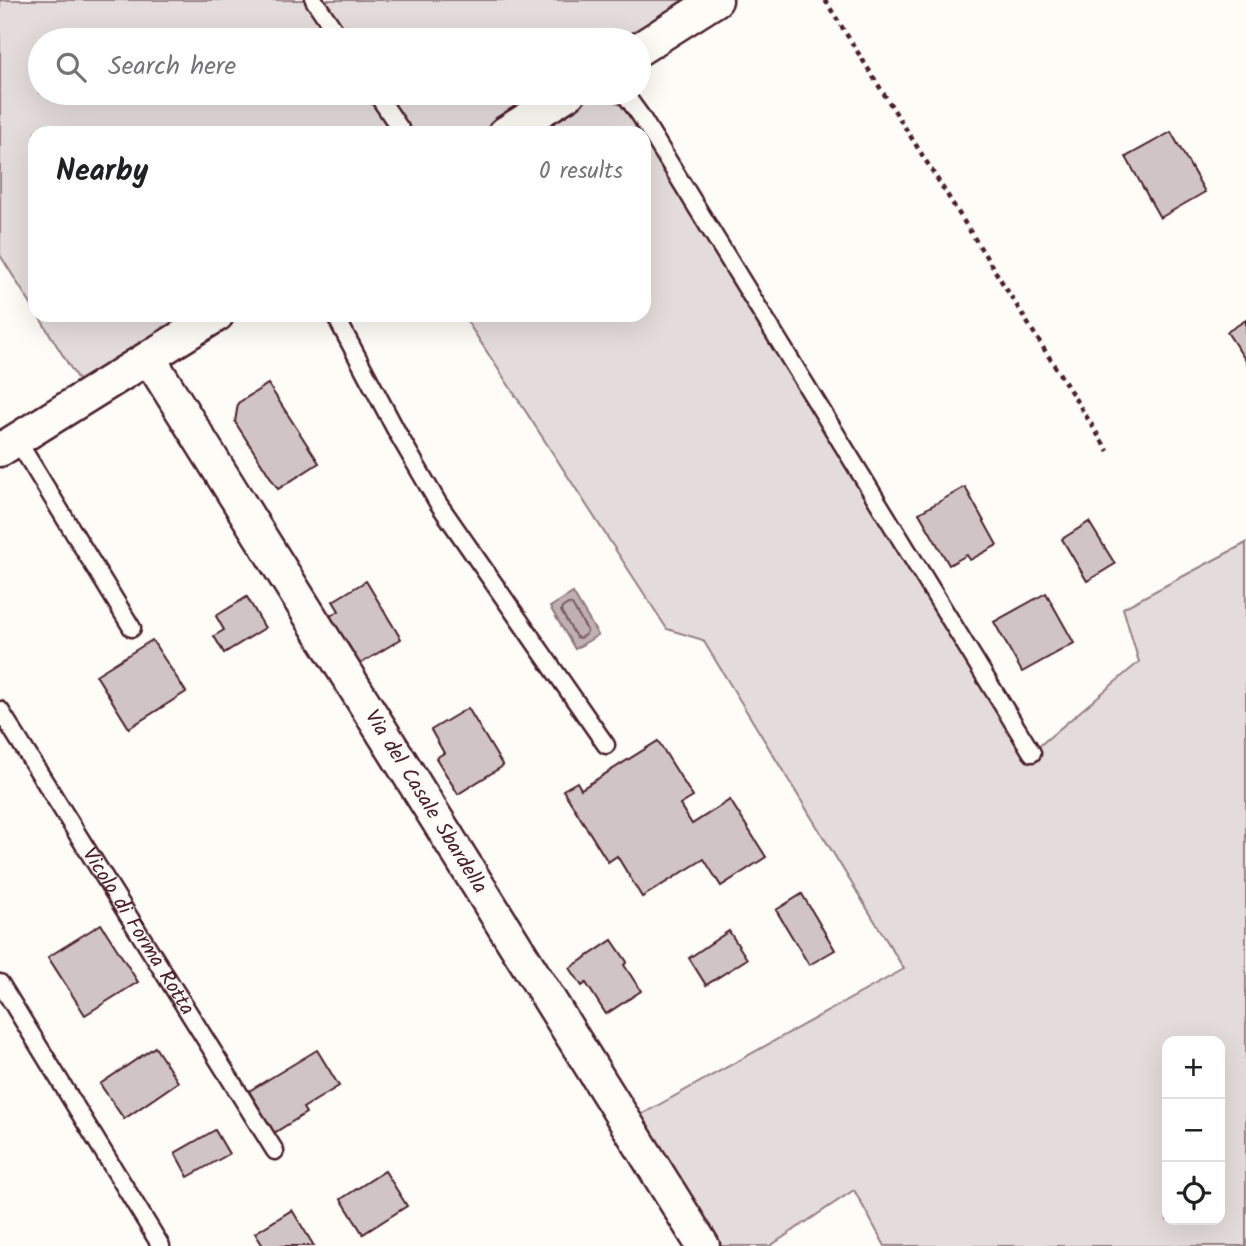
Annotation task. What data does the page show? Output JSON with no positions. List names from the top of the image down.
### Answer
{
  "streets": {
    "street": ["Via del Casale Sbardella"],
    "lane": ["Vicolo di Forma Rotta"]
  },
  "page": {
    "search": "Search here",
    "heading": ["Nearby", "0 results"],
    "map_buttons": ["+", "−"]
  }
}
